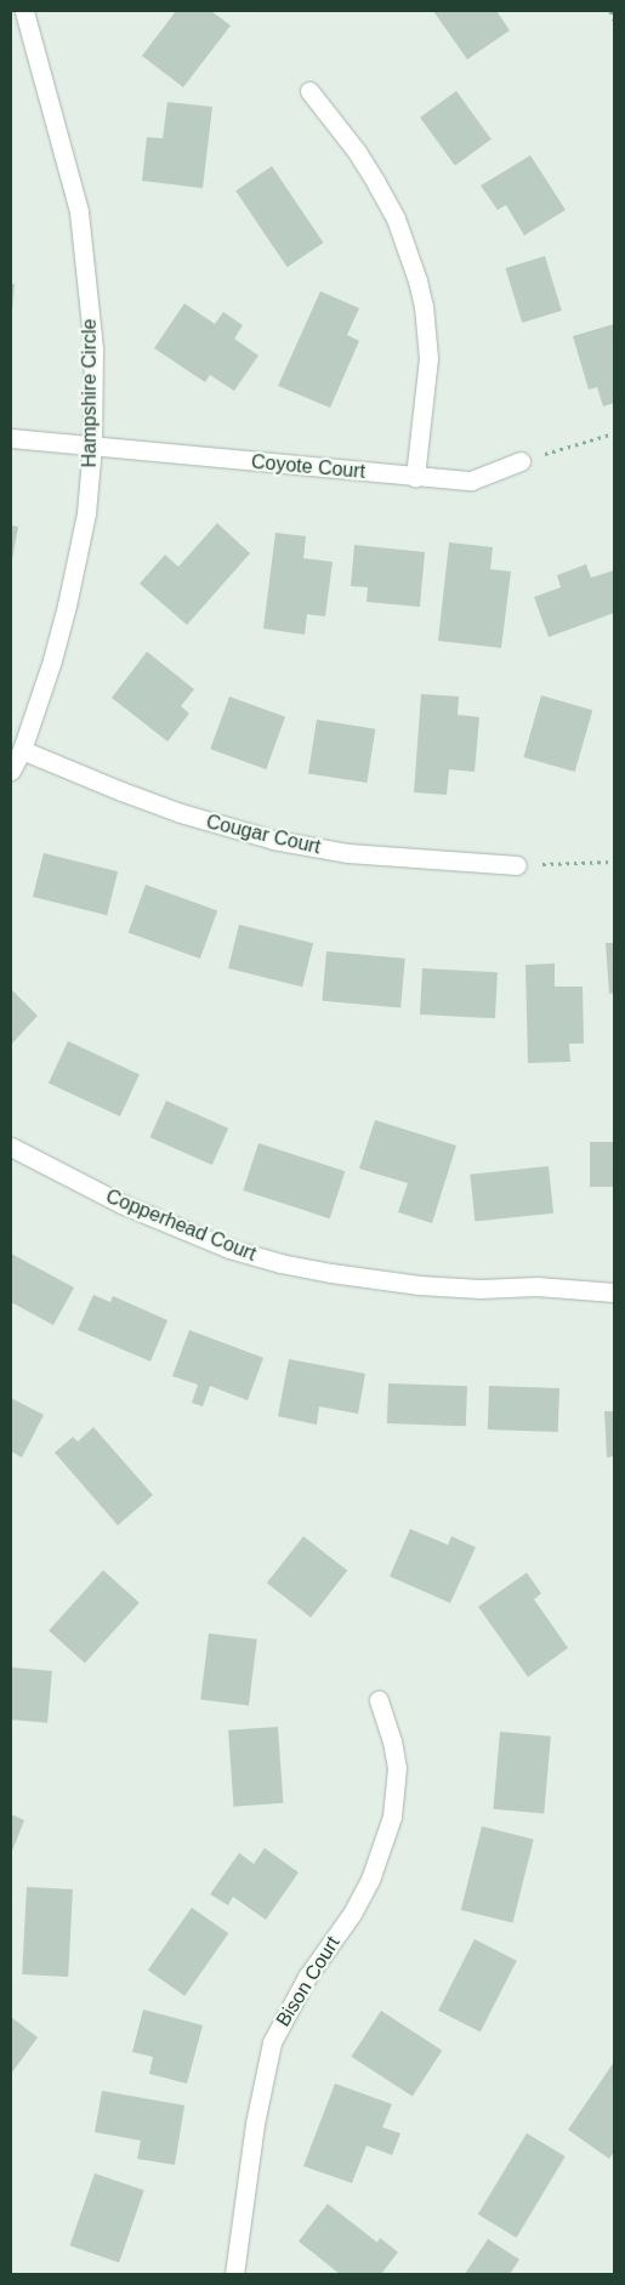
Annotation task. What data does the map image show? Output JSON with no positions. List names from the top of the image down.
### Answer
{
  "streets": {
    "street": [
      "Hampshire Circle",
      "Coyote Court",
      "Cougar Court",
      "Copperhead Court",
      "Bison Court"
    ]
  },
  "crossings": [
    ["Hampshire Circle", "Coyote Court"],
    ["Hampshire Circle", "Cougar Court"]
  ]
}
